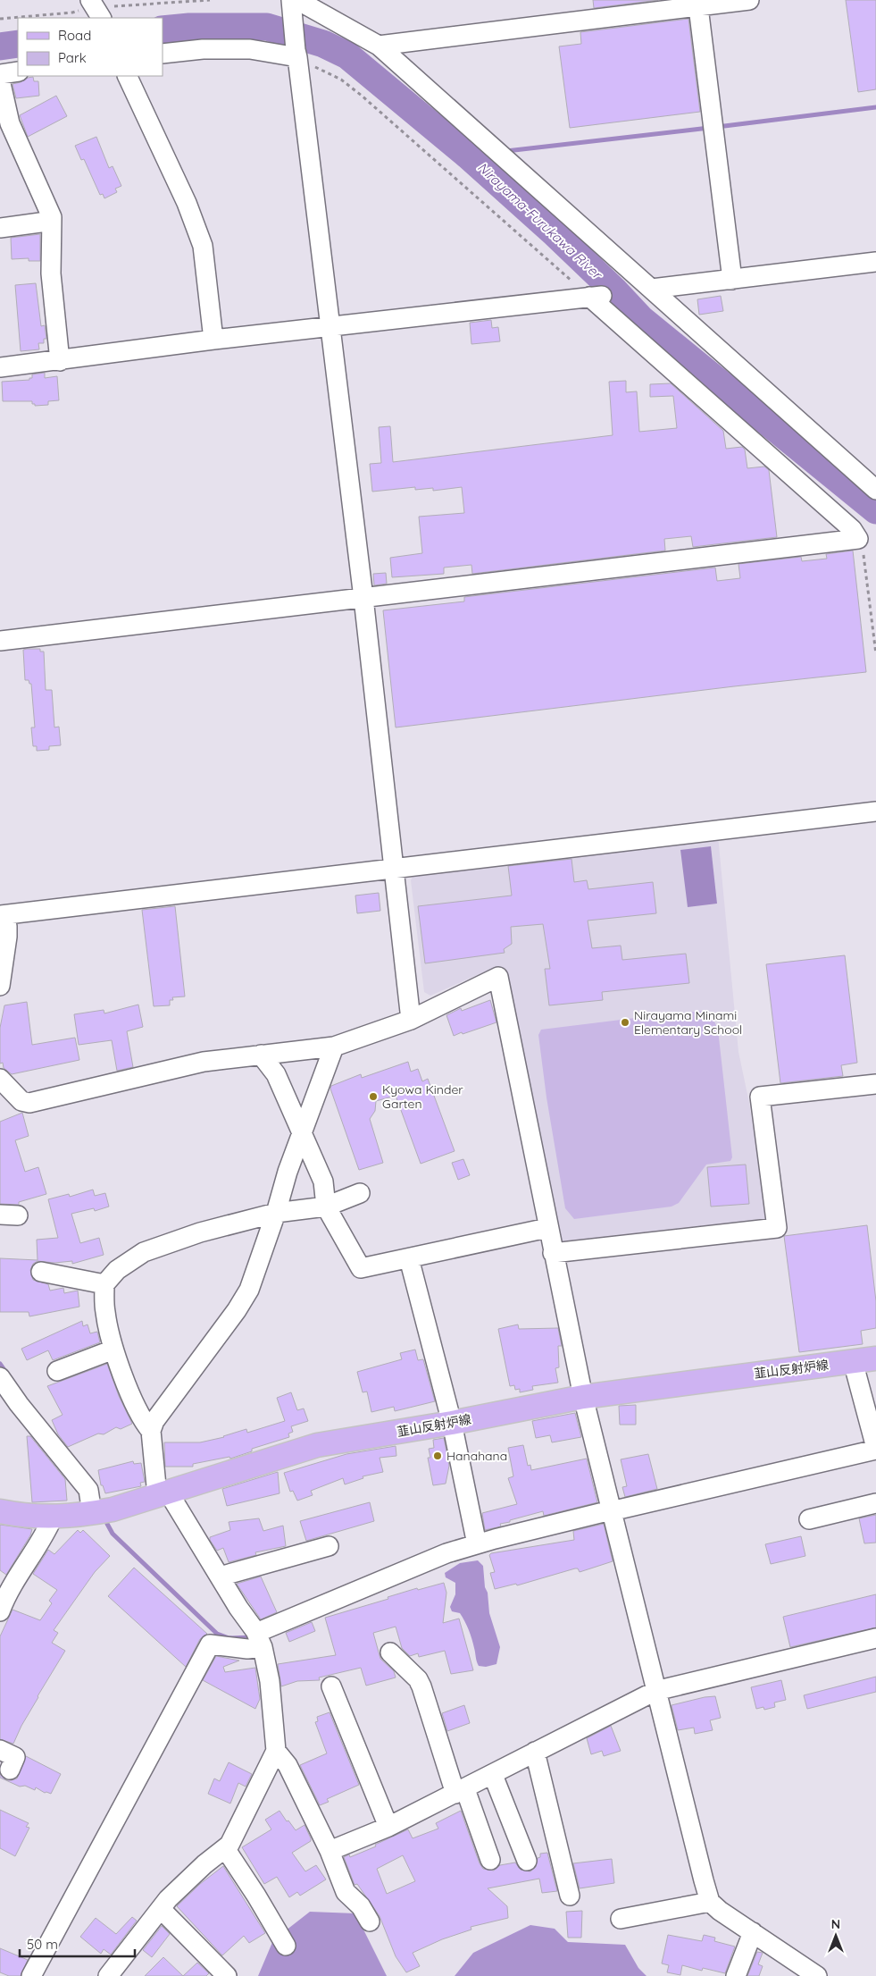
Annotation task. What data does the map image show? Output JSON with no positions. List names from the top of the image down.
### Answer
{
  "streets": {
    "main road": ["韮山反射炉線"]
  },
  "water": ["Nirayama-Furukawa River"],
  "places": ["Nirayama Minami Elementary School", "Kyowa Kinder Garten", "Hanahana"],
  "legend": ["Road", "Park"],
  "scale_bar": "50 m",
  "north": "top"
}
